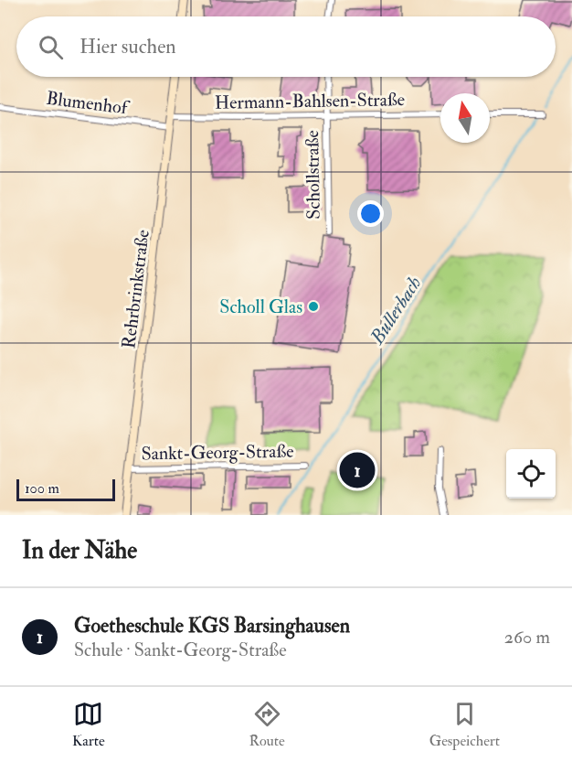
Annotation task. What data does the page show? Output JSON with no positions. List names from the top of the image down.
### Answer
{
  "streets": {
    "main road": ["Rehrbrinkstraße"],
    "street": [
      "Hermann-Bahlsen-Straße",
      "Blumenhof",
      "Schollstraße",
      "Sankt-Georg-Straße"
    ]
  },
  "crossings": [
    ["Hermann-Bahlsen-Straße", "Schollstraße"],
    ["Hermann-Bahlsen-Straße", "Rehrbrinkstraße"],
    ["Blumenhof", "Rehrbrinkstraße"],
    ["Rehrbrinkstraße", "Sankt-Georg-Straße"]
  ],
  "water": ["Bullerbach"],
  "places": ["Scholl Glas"],
  "scale_bar": "100 m",
  "north": "top",
  "page": {
    "search": "Hier suchen",
    "pins": "1",
    "scale": "100 m",
    "heading": "In der Nähe",
    "list": [
      {
        "mark": "1",
        "name": "Goetheschule KGS Barsinghausen",
        "note": "Schule · Sankt-Georg-Straße",
        "value": "260 m"
      }
    ],
    "nav": ["Karte", "Route", "Gespeichert"]
  }
}
